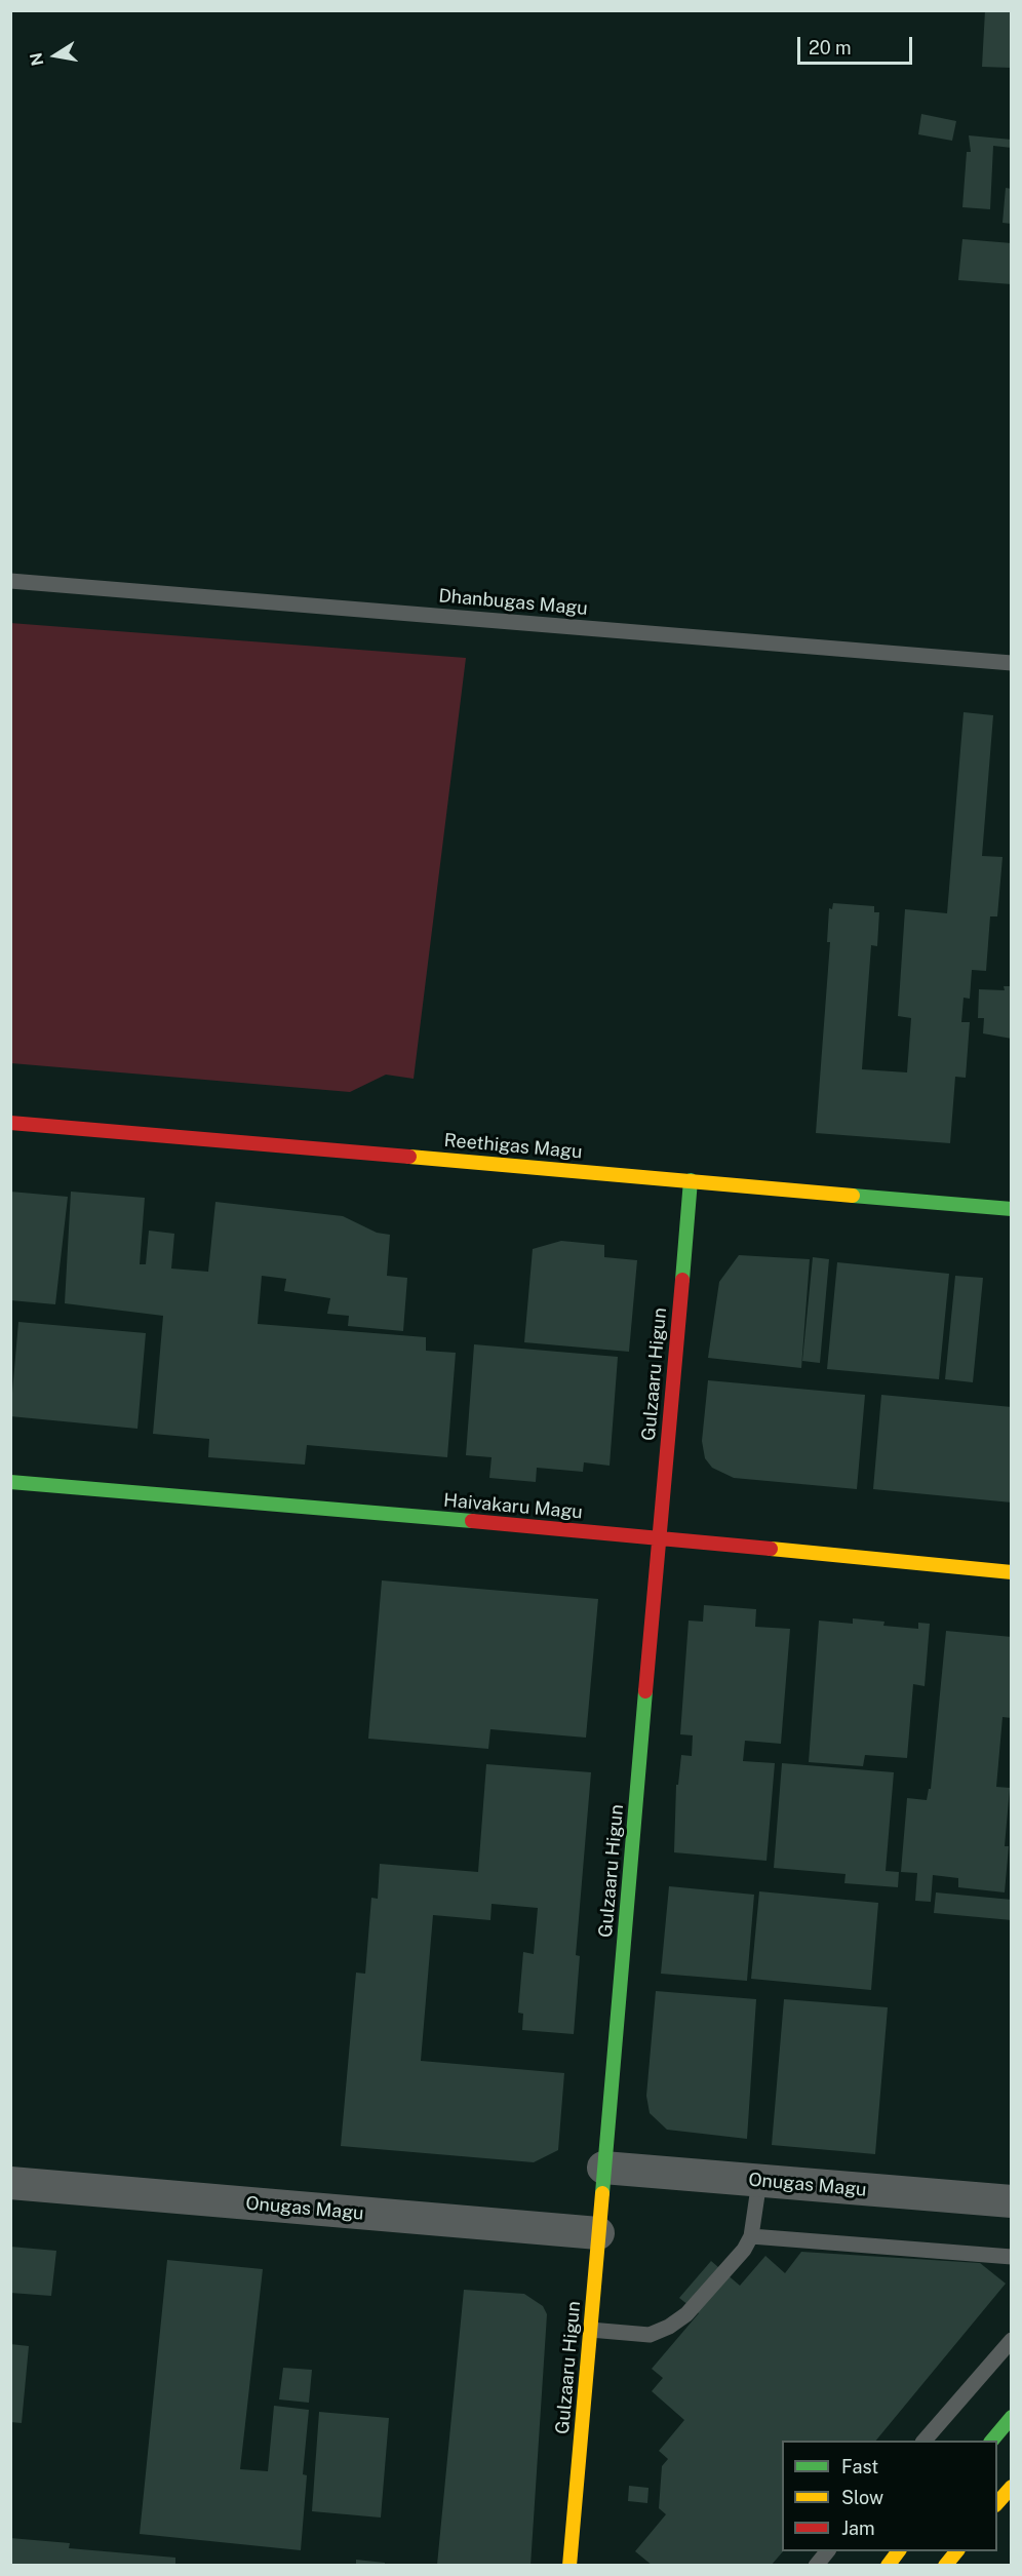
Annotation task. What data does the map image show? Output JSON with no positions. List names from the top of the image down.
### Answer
{
  "streets": {
    "street": [
      "Reethigas Magu",
      "Gulzaaru Higun",
      "Haivakaru Magu",
      "Onugas Magu"
    ],
    "lane": ["Dhanbugas Magu"]
  },
  "crossings": [
    ["Reethigas Magu", "Gulzaaru Higun"],
    ["Gulzaaru Higun", "Haivakaru Magu"],
    ["Gulzaaru Higun", "Onugas Magu"]
  ],
  "legend": ["Fast", "Slow", "Jam"],
  "scale_bar": "20 m",
  "north": "left"
}
